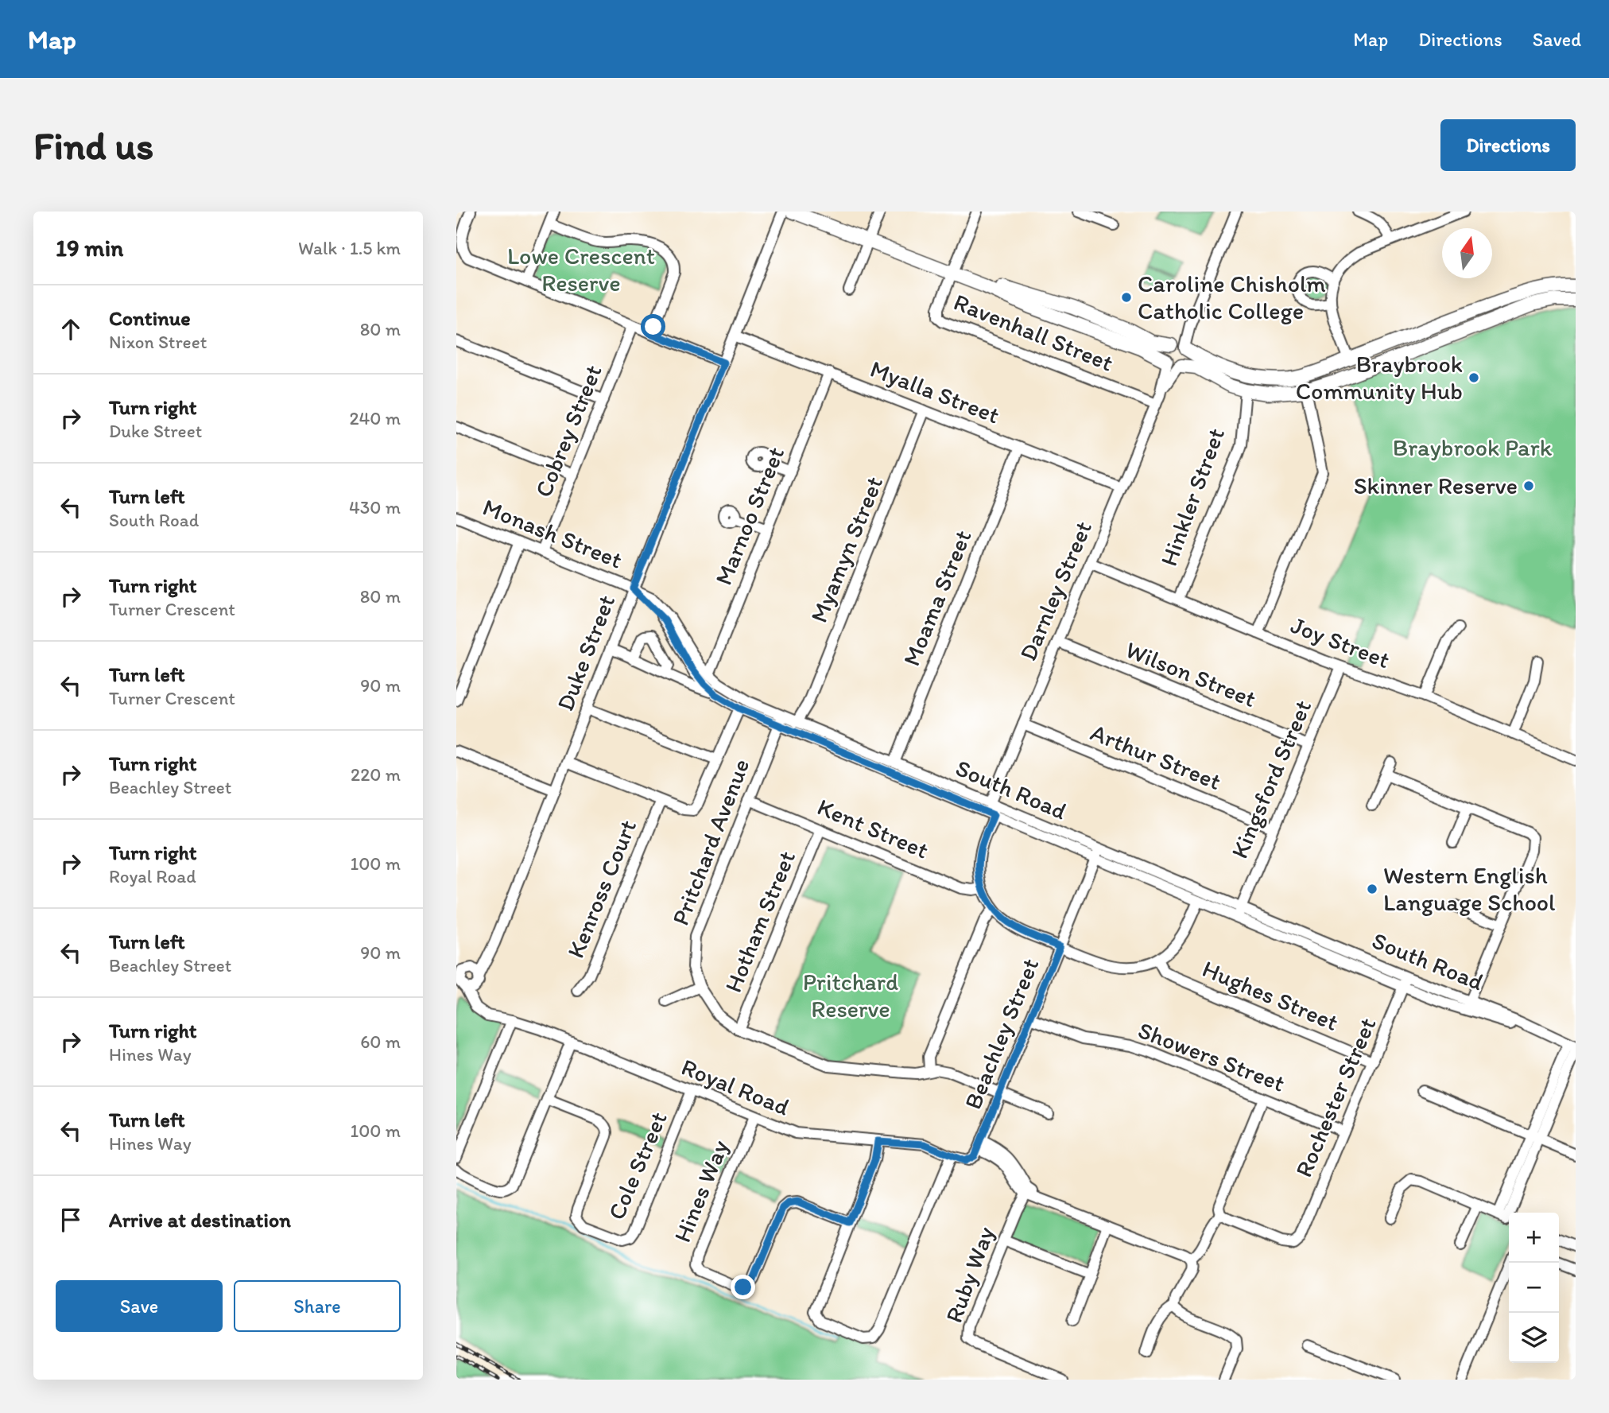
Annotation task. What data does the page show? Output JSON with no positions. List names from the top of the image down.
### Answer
{
  "streets": {
    "main road": ["Hinkler Street"],
    "street": [
      "Ravenhall Street",
      "Myalla Street",
      "Cobrey Street",
      "Marnoo Street",
      "Monash Street",
      "Myamyn Street",
      "Darnley Street",
      "Moama Street",
      "Joy Street",
      "Duke Street",
      "Wilson Street",
      "Arthur Street",
      "Kingsford Street",
      "South Road",
      "Kent Street",
      "Pritchard Avenue",
      "Kenross Court",
      "Hotham Street",
      "Hughes Street",
      "Beachley Street",
      "Showers Street",
      "Royal Road",
      "Rochester Street",
      "Cole Street",
      "Hines Way",
      "Ruby Way"
    ]
  },
  "crossings": [
    ["Ravenhall Street", "Darnley Street"],
    ["Myalla Street", "Marnoo Street"],
    ["Myalla Street", "Myamyn Street"],
    ["Myalla Street", "Darnley Street"],
    ["Myalla Street", "Moama Street"],
    ["Myalla Street", "Duke Street"],
    ["Cobrey Street", "Monash Street"],
    ["Hinkler Street", "Joy Street"],
    ["Marnoo Street", "South Road"],
    ["Monash Street", "Duke Street"],
    ["Monash Street", "South Road"],
    ["Myamyn Street", "South Road"],
    ["Darnley Street", "Joy Street"],
    ["Darnley Street", "Wilson Street"],
    ["Darnley Street", "Arthur Street"],
    ["Darnley Street", "South Road"],
    ["Moama Street", "South Road"],
    ["Joy Street", "Kingsford Street"],
    ["Duke Street", "South Road"],
    ["Wilson Street", "Kingsford Street"],
    ["Arthur Street", "Kingsford Street"],
    ["Kingsford Street", "South Road"],
    ["South Road", "Pritchard Avenue"],
    ["South Road", "Beachley Street"],
    ["South Road", "Rochester Street"],
    ["Kent Street", "Pritchard Avenue"],
    ["Kent Street", "Hotham Street"],
    ["Pritchard Avenue", "Hotham Street"],
    ["Pritchard Avenue", "Beachley Street"],
    ["Hughes Street", "Rochester Street"],
    ["Beachley Street", "Showers Street"],
    ["Beachley Street", "Royal Road"],
    ["Showers Street", "Rochester Street"],
    ["Royal Road", "Cole Street"],
    ["Royal Road", "Hines Way"]
  ],
  "parks": ["Lowe Crescent Reserve", "Braybrook Park", "Pritchard Reserve"],
  "places": [
    "Caroline Chisholm Catholic College",
    "Braybrook Community Hub",
    "Skinner Reserve",
    "Western English Language School"
  ],
  "north": "top",
  "page": {
    "header": "Map",
    "nav": ["Map", "Directions", "Saved"],
    "buttons": [
      "Directions",
      ["Save", "Share"]
    ],
    "title": "Find us",
    "heading": ["19 min", "Walk · 1.5 km"],
    "list": [
      ["Continue", "Nixon Street", "80 m"],
      ["Turn right", "Duke Street", "240 m"],
      ["Turn left", "South Road", "430 m"],
      ["Turn right", "Turner Crescent", "80 m"],
      ["Turn left", "Turner Crescent", "90 m"],
      ["Turn right", "Beachley Street", "220 m"],
      ["Turn right", "Royal Road", "100 m"],
      ["Turn left", "Beachley Street", "90 m"],
      ["Turn right", "Hines Way", "60 m"],
      ["Turn left", "Hines Way", "100 m"],
      "Arrive at destination"
    ],
    "map_buttons": ["+", "−"]
  }
}
